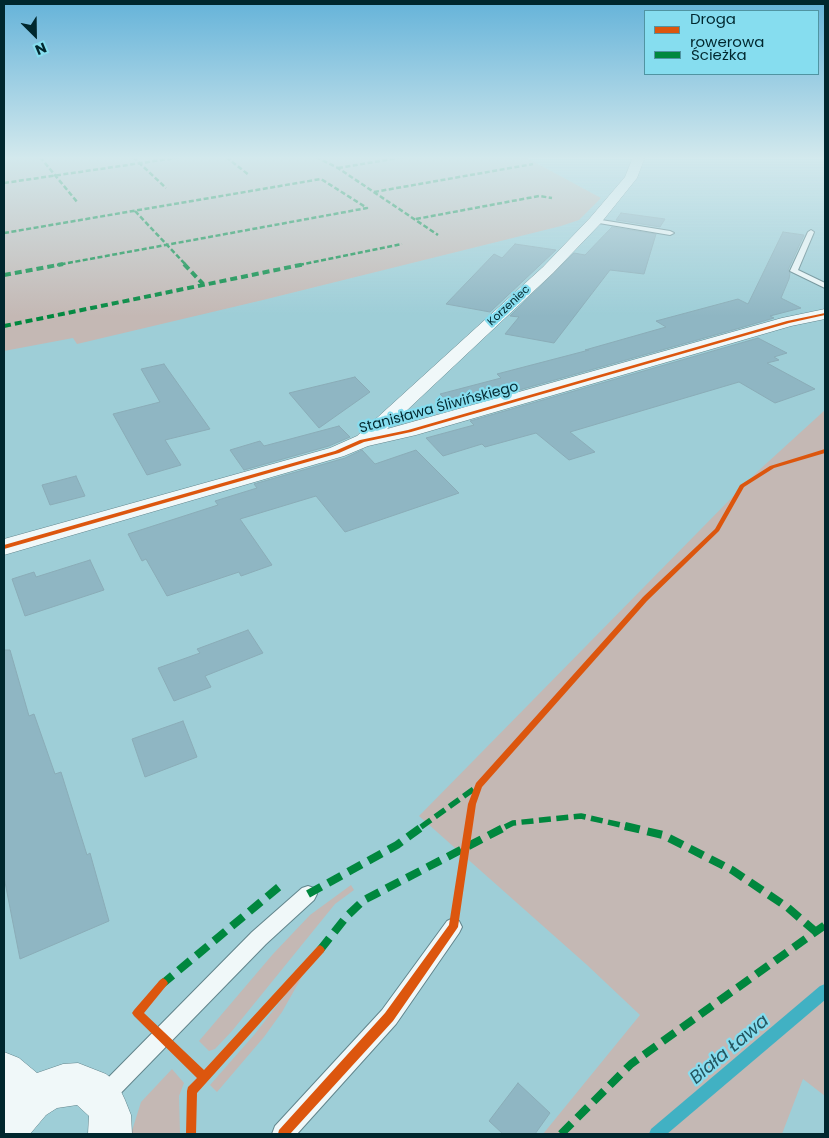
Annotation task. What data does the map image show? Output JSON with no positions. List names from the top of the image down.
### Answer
{
  "streets": {
    "street": ["Korzeniec", "Stanisława Śliwińskiego"]
  },
  "crossings": [
    ["Korzeniec", "Stanisława Śliwińskiego"]
  ],
  "water": ["Biała Ława"],
  "legend": ["Droga rowerowa", "Ścieżka"],
  "north": "bottom right"
}
